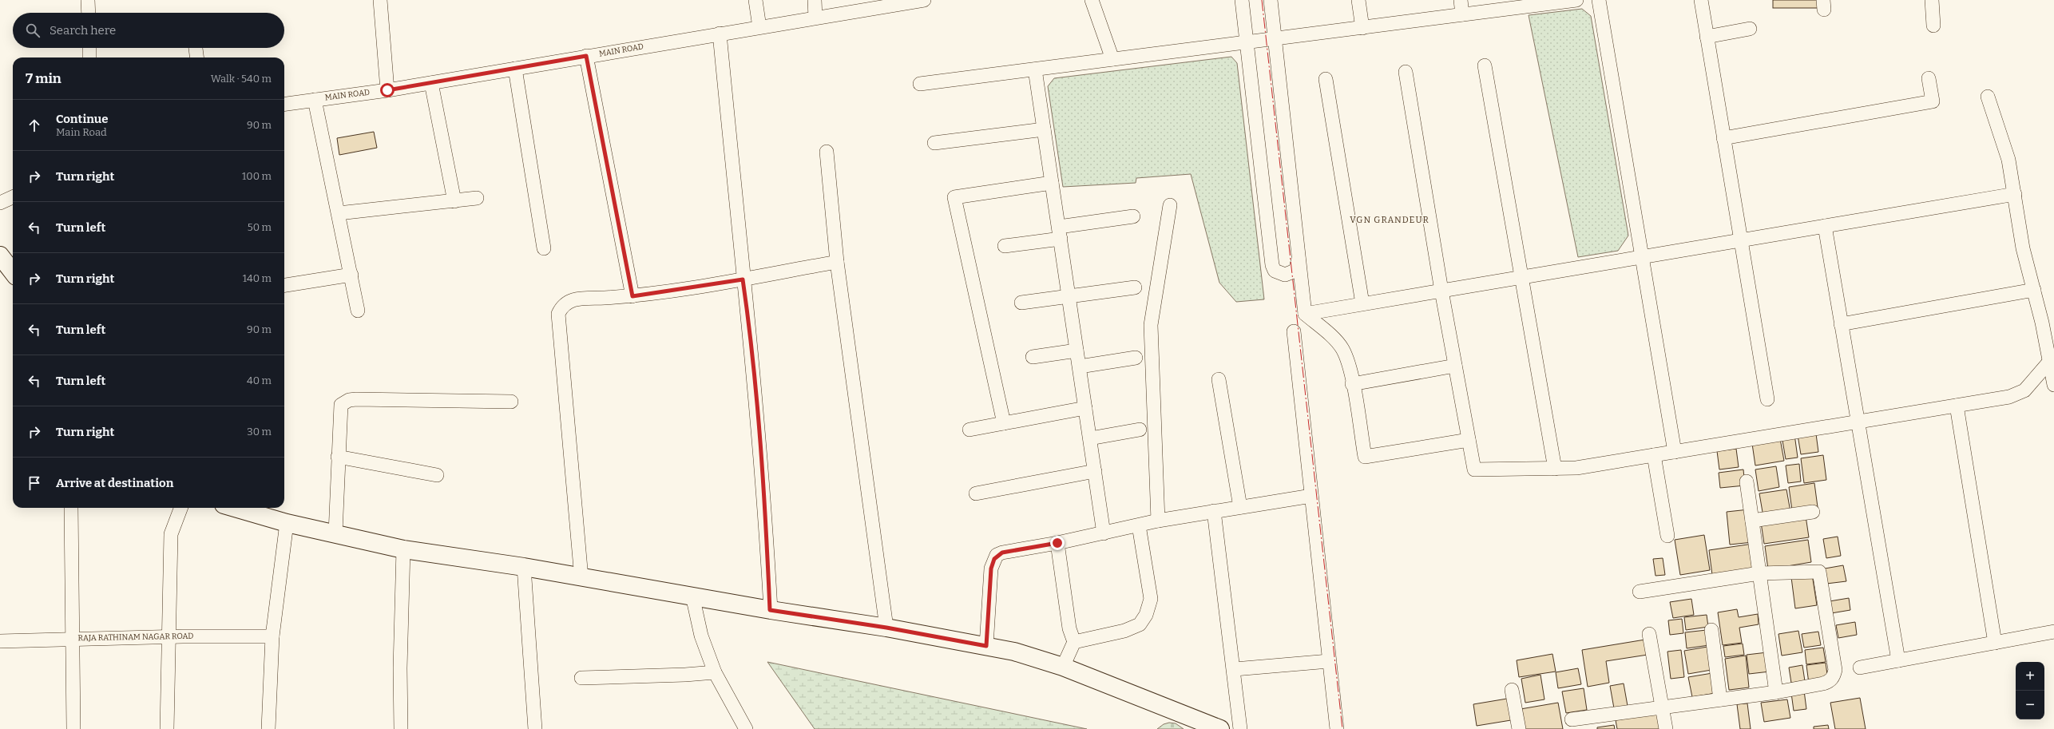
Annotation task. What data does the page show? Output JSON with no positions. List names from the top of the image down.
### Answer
{
  "streets": {
    "street": ["MAIN ROAD", "RAJA RATHINAM NAGAR ROAD"]
  },
  "districts": ["VGN GRANDEUR"],
  "page": {
    "search": "Search here",
    "heading": ["7 min", "Walk · 540 m"],
    "list": [
      ["Continue", "Main Road", "90 m"],
      ["Turn right", "100 m"],
      ["Turn left", "50 m"],
      ["Turn right", "140 m"],
      ["Turn left", "90 m"],
      ["Turn left", "40 m"],
      ["Turn right", "30 m"],
      "Arrive at destination"
    ],
    "map_buttons": ["+", "−"]
  }
}
